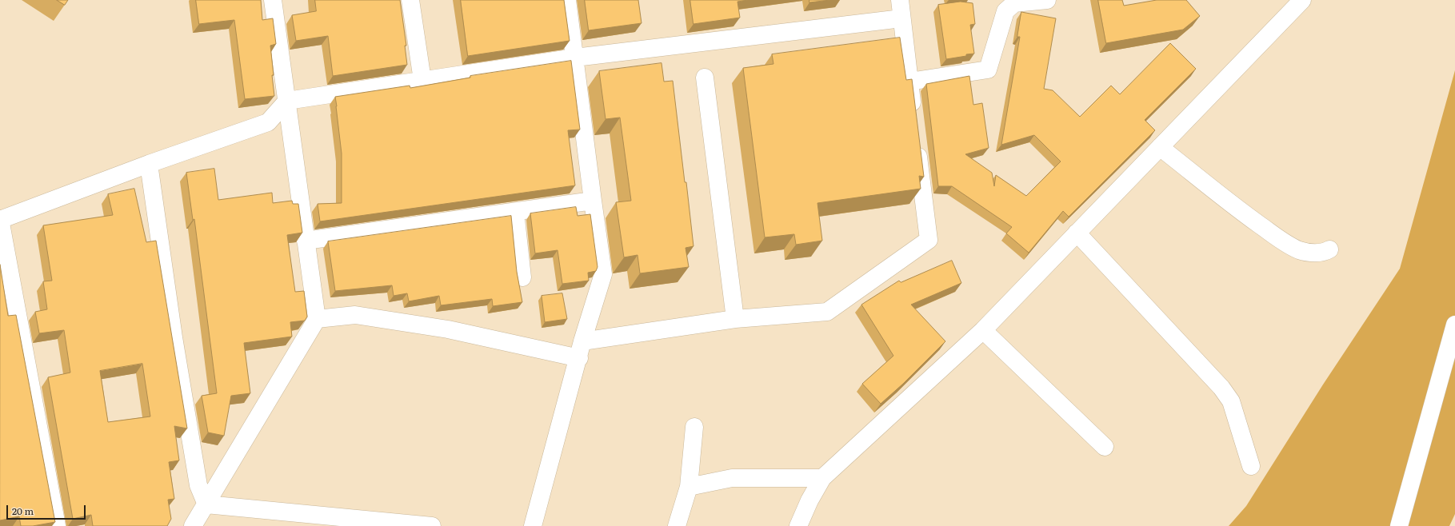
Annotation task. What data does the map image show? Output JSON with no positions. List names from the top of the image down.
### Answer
{
  "scale_bar": "20 m"
}
